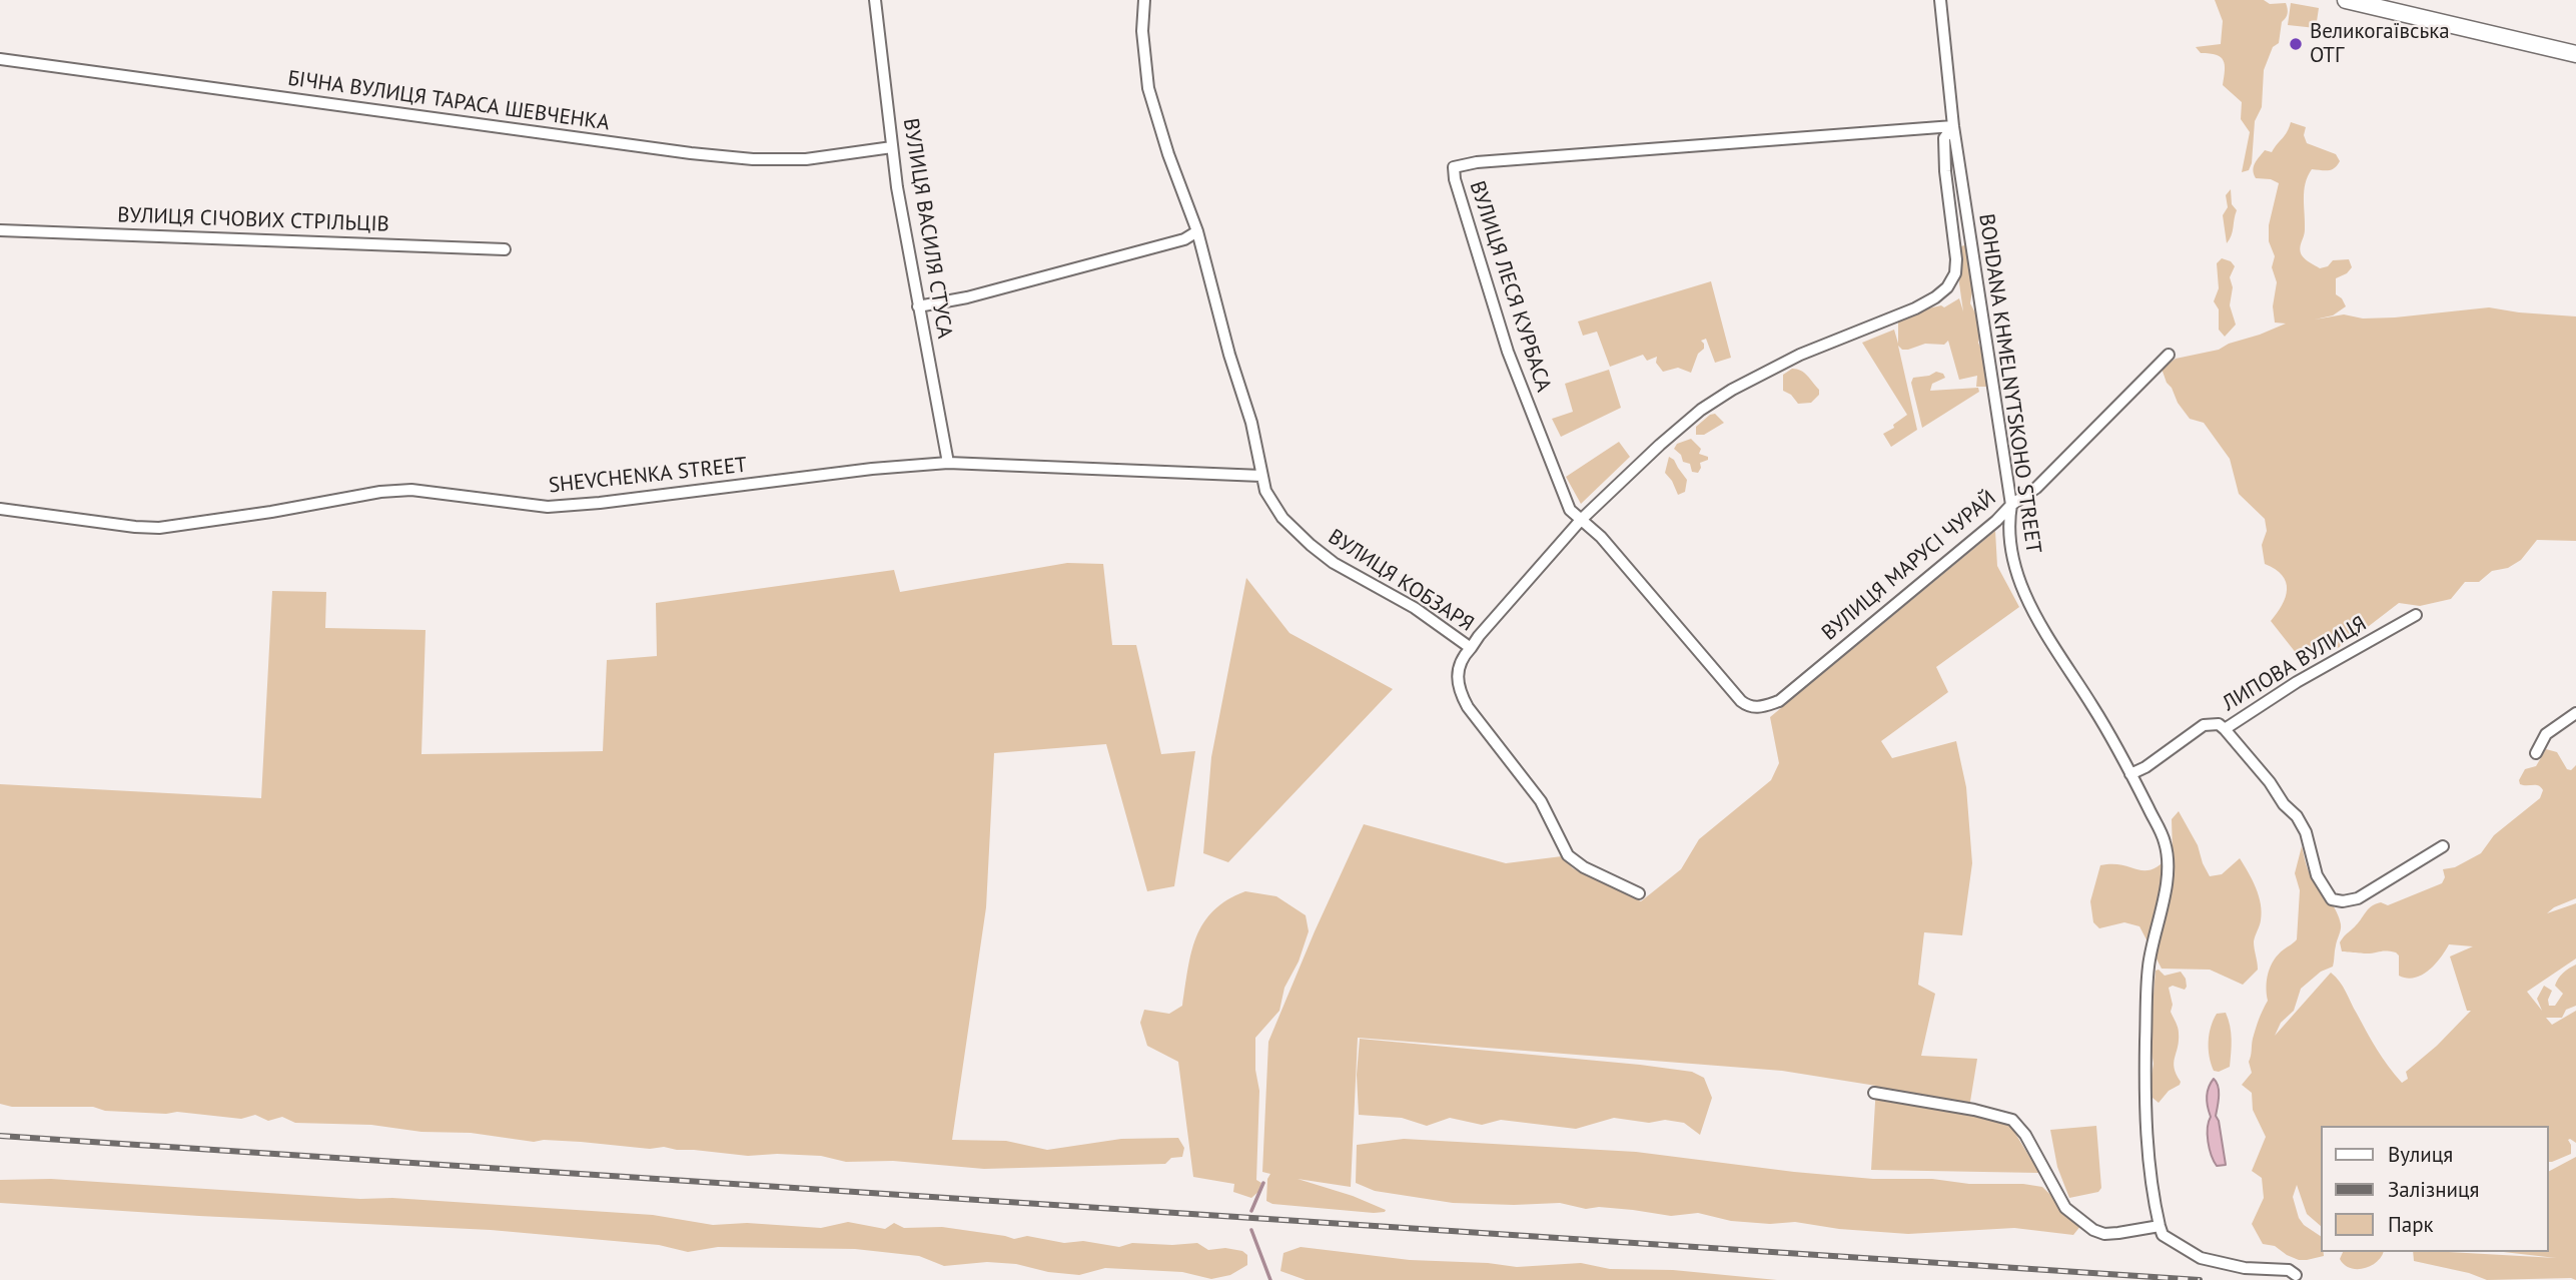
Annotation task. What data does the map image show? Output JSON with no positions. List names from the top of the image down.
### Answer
{
  "streets": {
    "street": [
      "БІЧНА ВУЛИЦЯ ТАРАСА ШЕВЧЕНКА",
      "ВУЛИЦЯ СІЧОВИХ СТРІЛЬЦІВ",
      "ВУЛИЦЯ ВАСИЛЯ СТУСА",
      "ВУЛИЦЯ ЛЕСЯ КУРБАСА",
      "BOHDANA KHMELNYTSKOHO STREET",
      "SHEVCHENKA STREET",
      "ВУЛИЦЯ МАРУСІ ЧУРАЙ",
      "ВУЛИЦЯ КОБЗАРЯ",
      "ЛИПОВА ВУЛИЦЯ"
    ]
  },
  "crossings": [
    ["БІЧНА ВУЛИЦЯ ТАРАСА ШЕВЧЕНКА", "ВУЛИЦЯ ВАСИЛЯ СТУСА"],
    ["ВУЛИЦЯ ВАСИЛЯ СТУСА", "SHEVCHENKA STREET"],
    ["ВУЛИЦЯ ЛЕСЯ КУРБАСА", "BOHDANA KHMELNYTSKOHO STREET"],
    ["ВУЛИЦЯ ЛЕСЯ КУРБАСА", "ВУЛИЦЯ МАРУСІ ЧУРАЙ"],
    ["BOHDANA KHMELNYTSKOHO STREET", "ВУЛИЦЯ МАРУСІ ЧУРАЙ"],
    ["SHEVCHENKA STREET", "ВУЛИЦЯ КОБЗАРЯ"]
  ],
  "places": ["Великогаївська ОТГ"],
  "legend": ["Вулиця", "Залізниця", "Парк"]
}
